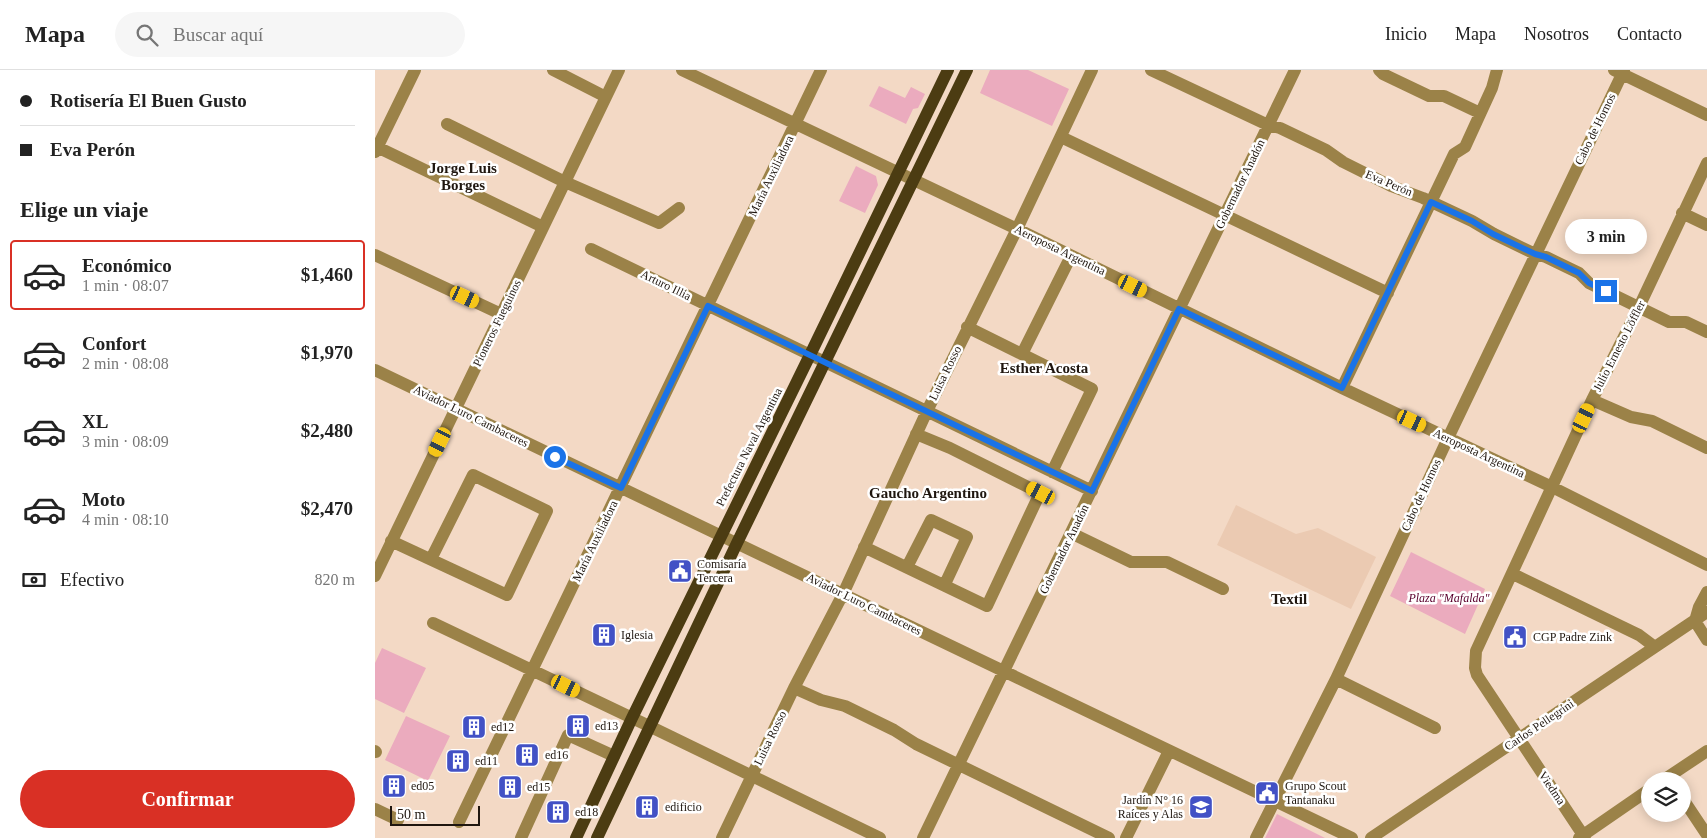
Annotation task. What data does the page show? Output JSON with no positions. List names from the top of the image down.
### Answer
{
  "streets": {
    "main road": ["Prefectura Naval Argentina"],
    "street": [
      "Cabo de Hornos",
      "María Auxiliadora",
      "Eva Perón",
      "Gobernador Anadón",
      "Aeroposta Argentina",
      "Arturo Illia",
      "Pioneros Fueguinos",
      "Julio Ernesto Löffler",
      "Luisa Rosso",
      "Aviador Luro Cambaceres",
      "Carlos Pellegrini",
      "Viedma"
    ]
  },
  "crossings": [
    ["Cabo de Hornos", "Eva Perón"],
    ["Cabo de Hornos", "Aeroposta Argentina"],
    ["Cabo de Hornos", "Aviador Luro Cambaceres"],
    ["María Auxiliadora", "Aeroposta Argentina"],
    ["María Auxiliadora", "Arturo Illia"],
    ["María Auxiliadora", "Aviador Luro Cambaceres"],
    ["Eva Perón", "Gobernador Anadón"],
    ["Eva Perón", "Julio Ernesto Löffler"],
    ["Gobernador Anadón", "Aeroposta Argentina"],
    ["Gobernador Anadón", "Arturo Illia"],
    ["Gobernador Anadón", "Aviador Luro Cambaceres"],
    ["Aeroposta Argentina", "Julio Ernesto Löffler"],
    ["Aeroposta Argentina", "Luisa Rosso"],
    ["Aeroposta Argentina", "Prefectura Naval Argentina"],
    ["Arturo Illia", "Luisa Rosso"],
    ["Arturo Illia", "Prefectura Naval Argentina"],
    ["Pioneros Fueguinos", "Aviador Luro Cambaceres"],
    ["Julio Ernesto Löffler", "Carlos Pellegrini"],
    ["Julio Ernesto Löffler", "Viedma"],
    ["Luisa Rosso", "Aviador Luro Cambaceres"],
    ["Aviador Luro Cambaceres", "Prefectura Naval Argentina"],
    ["Carlos Pellegrini", "Viedma"]
  ],
  "districts": [
    "Jorge Luis Borges",
    "Esther Acosta",
    "Gaucho Argentino",
    "Textil"
  ],
  "parks": ["Plaza \"Mafalda\""],
  "places": {
    "public building": ["Comisaría Tercera", "CGP Padre Zink", "Grupo Scout Tantanaku"],
    "building": [
      "Iglesia",
      "ed13",
      "ed12",
      "ed16",
      "ed11",
      "ed05",
      "ed15",
      "edificio",
      "ed18"
    ],
    "school or university": ["Jardín N° 16 Raíces y Alas"]
  },
  "scale_bar": "50 m",
  "page": {
    "header": "Mapa",
    "search": "Buscar aquí",
    "nav": [
      "Inicio",
      "Mapa",
      "Nosotros",
      "Contacto"
    ],
    "banner": ["Rotisería El Buen Gusto", "Eva Perón"],
    "heading": "Elige un viaje",
    "bubble": "3 min",
    "list": [
      {
        "name": "Económico",
        "note": "1 min · 08:07",
        "value": "$1,460"
      },
      {
        "name": "Confort",
        "note": "2 min · 08:08",
        "value": "$1,970"
      },
      {
        "name": "XL",
        "note": "3 min · 08:09",
        "value": "$2,480"
      },
      {
        "name": "Moto",
        "note": "4 min · 08:10",
        "value": "$2,470"
      }
    ],
    "pay": ["Efectivo", "820 m"],
    "buttons": "Confirmar",
    "scale": "50 m"
  }
}
